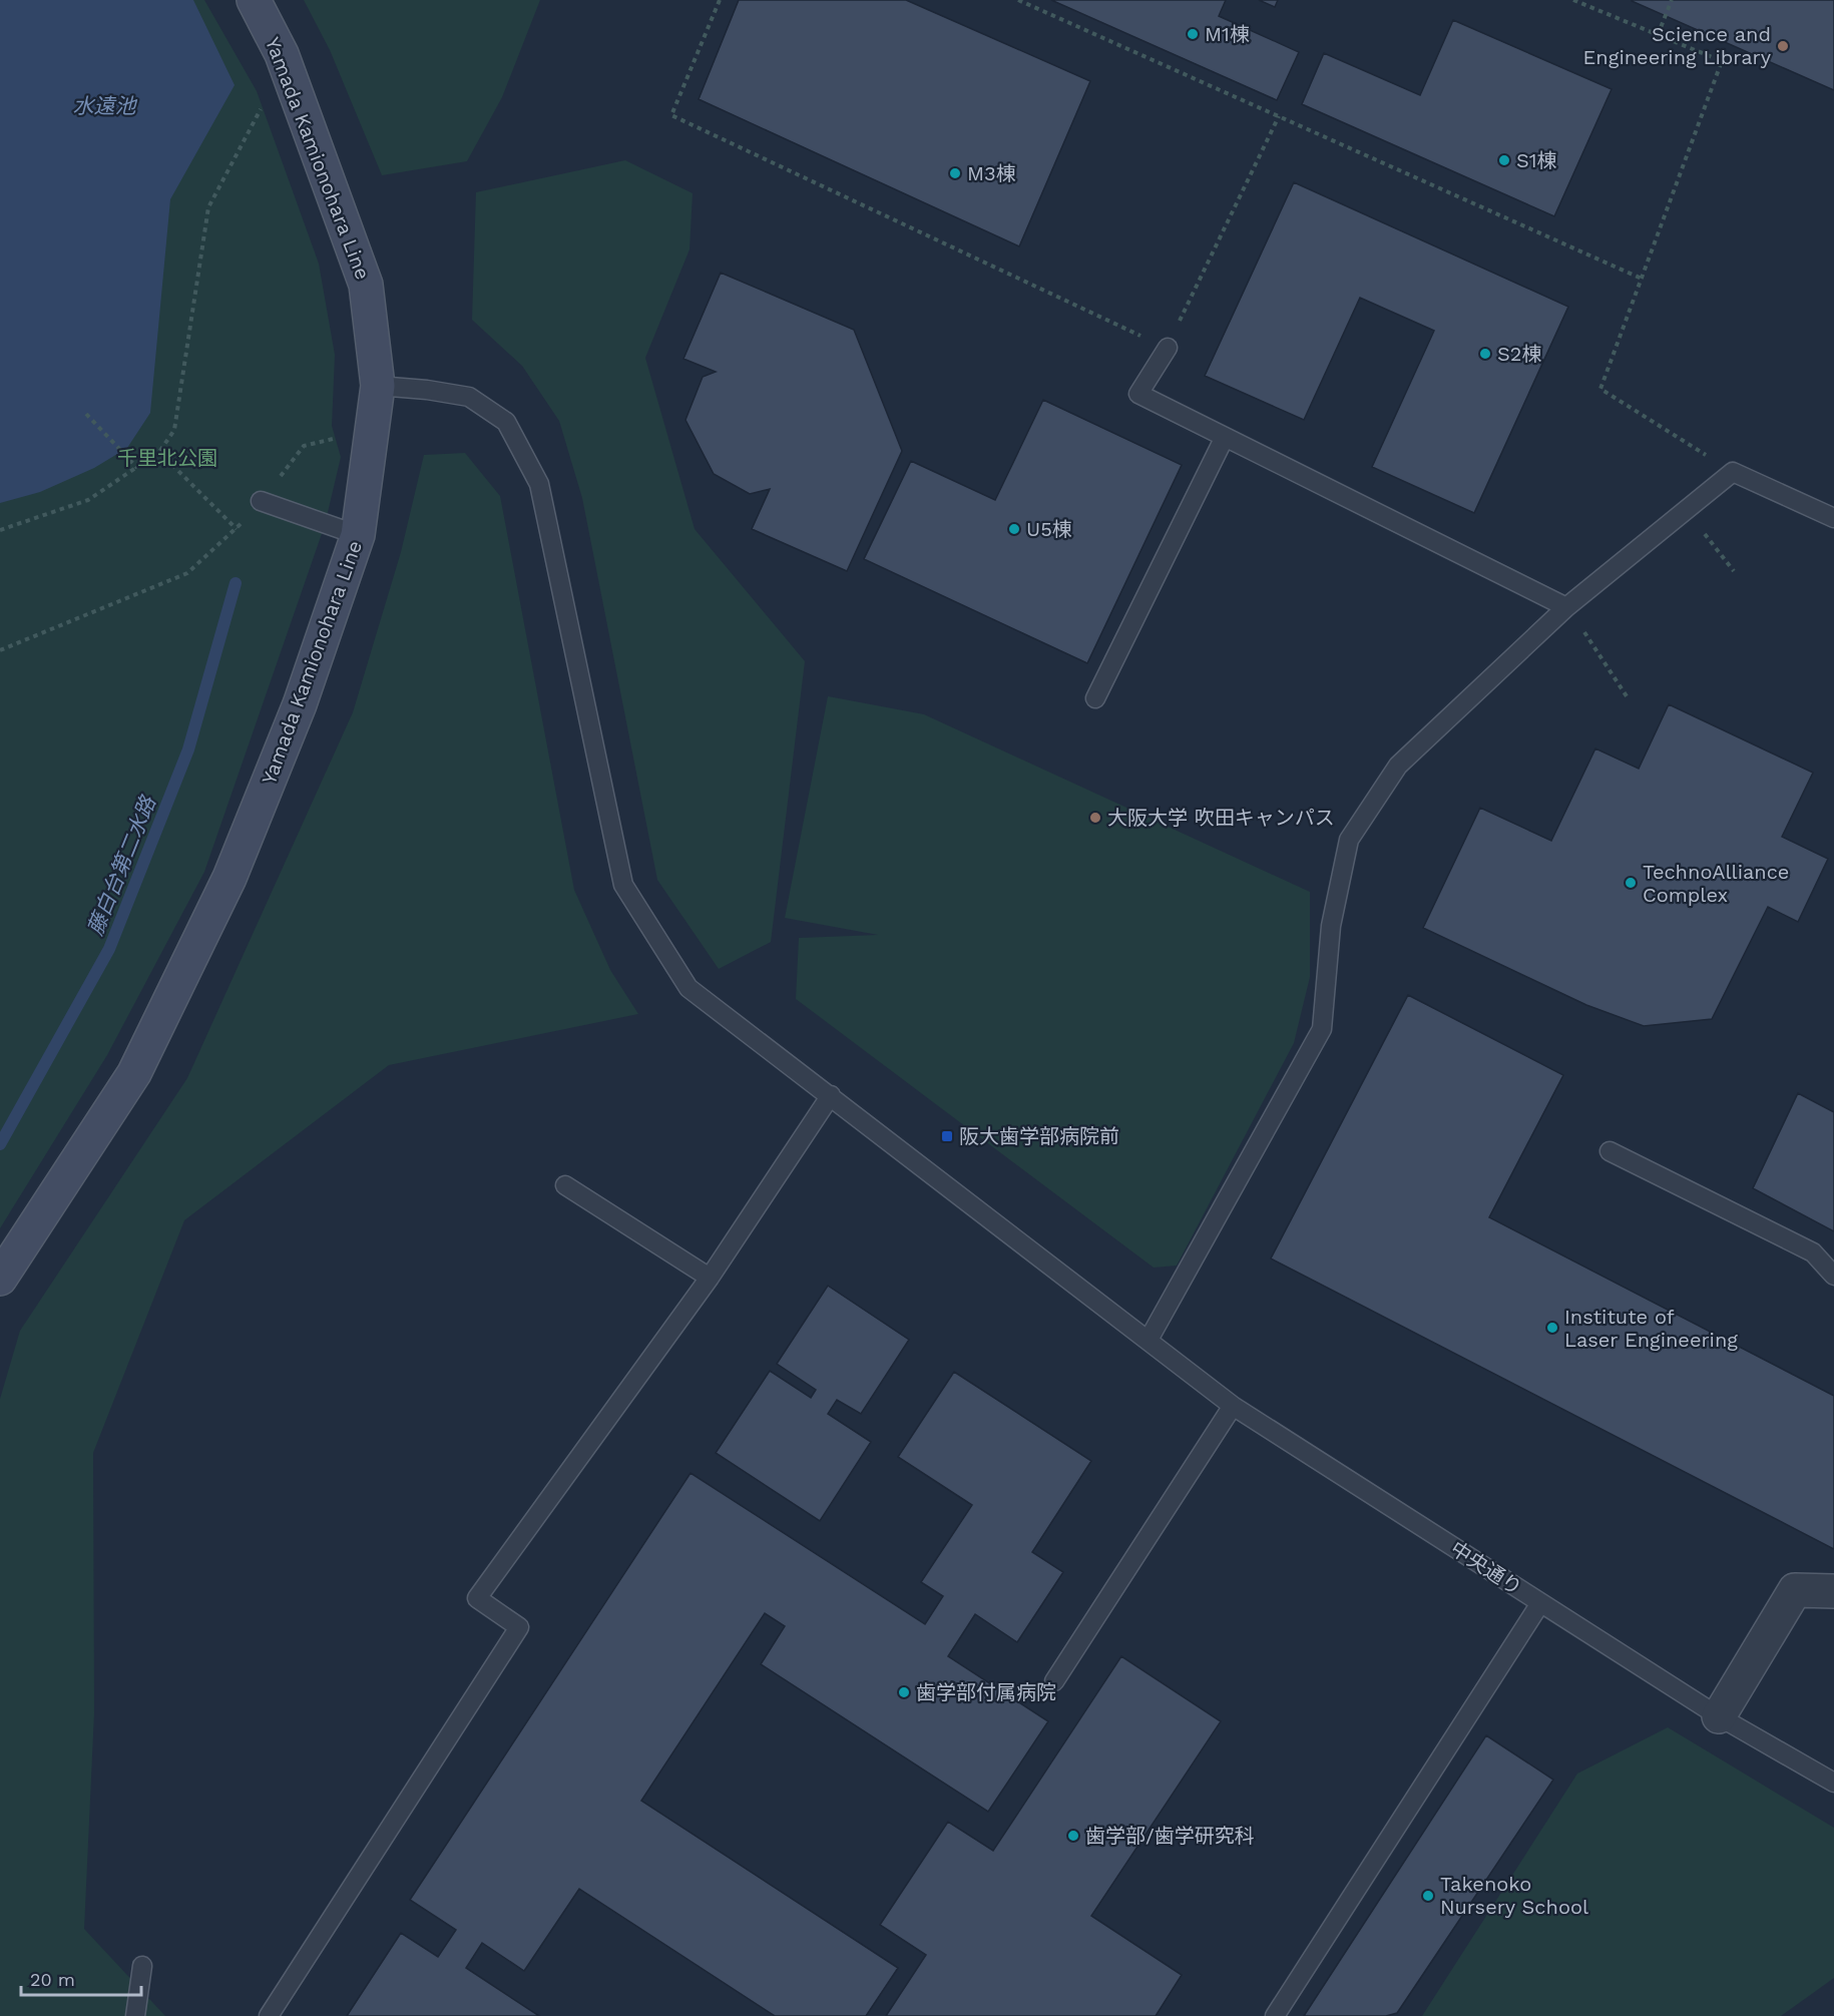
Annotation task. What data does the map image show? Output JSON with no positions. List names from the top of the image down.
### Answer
{
  "streets": {
    "main road": ["Yamada Kamionohara Line"],
    "lane": ["中央通り"]
  },
  "crossings": [
    ["Yamada Kamionohara Line", "中央通り"]
  ],
  "water": ["水遠池", "藤白台第二水路"],
  "parks": ["千里北公園"],
  "places": {
    "other": [
      "M1棟",
      "Science and Engineering Library",
      "S1棟",
      "M3棟",
      "S2棟",
      "U5棟",
      "大阪大学 吹田キャンパス",
      "TechnoAlliance Complex",
      "Institute of Laser Engineering",
      "歯学部付属病院",
      "歯学部/歯学研究科",
      "Takenoko Nursery School"
    ],
    "transit": ["阪大歯学部病院前"]
  },
  "scale_bar": "20 m"
}
